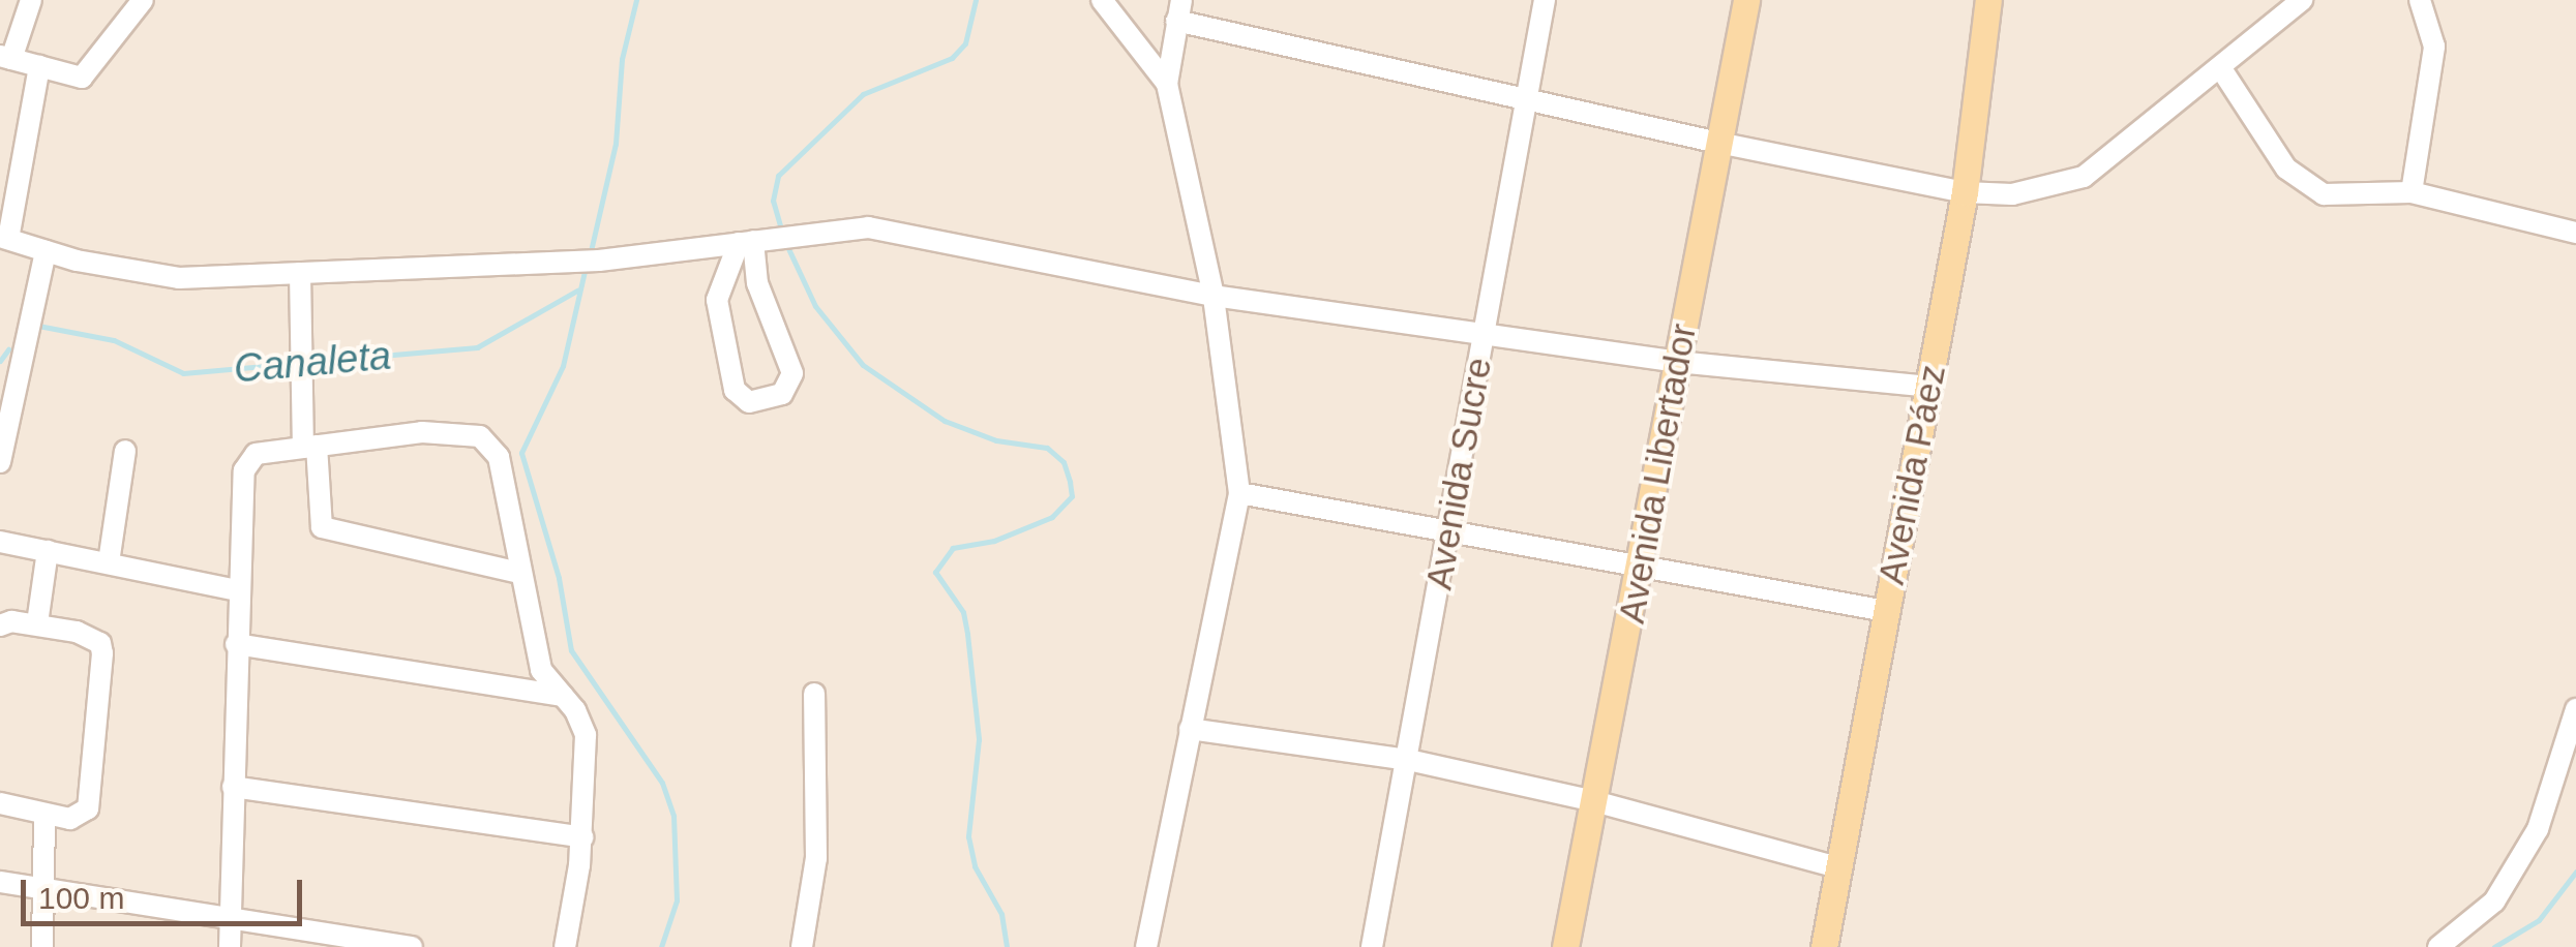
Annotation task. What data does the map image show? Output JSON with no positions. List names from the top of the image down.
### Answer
{
  "streets": {
    "main road": ["Avenida Libertador", "Avenida Páez"],
    "street": ["Avenida Sucre"]
  },
  "water": ["Canaleta"],
  "scale_bar": "100 m"
}
